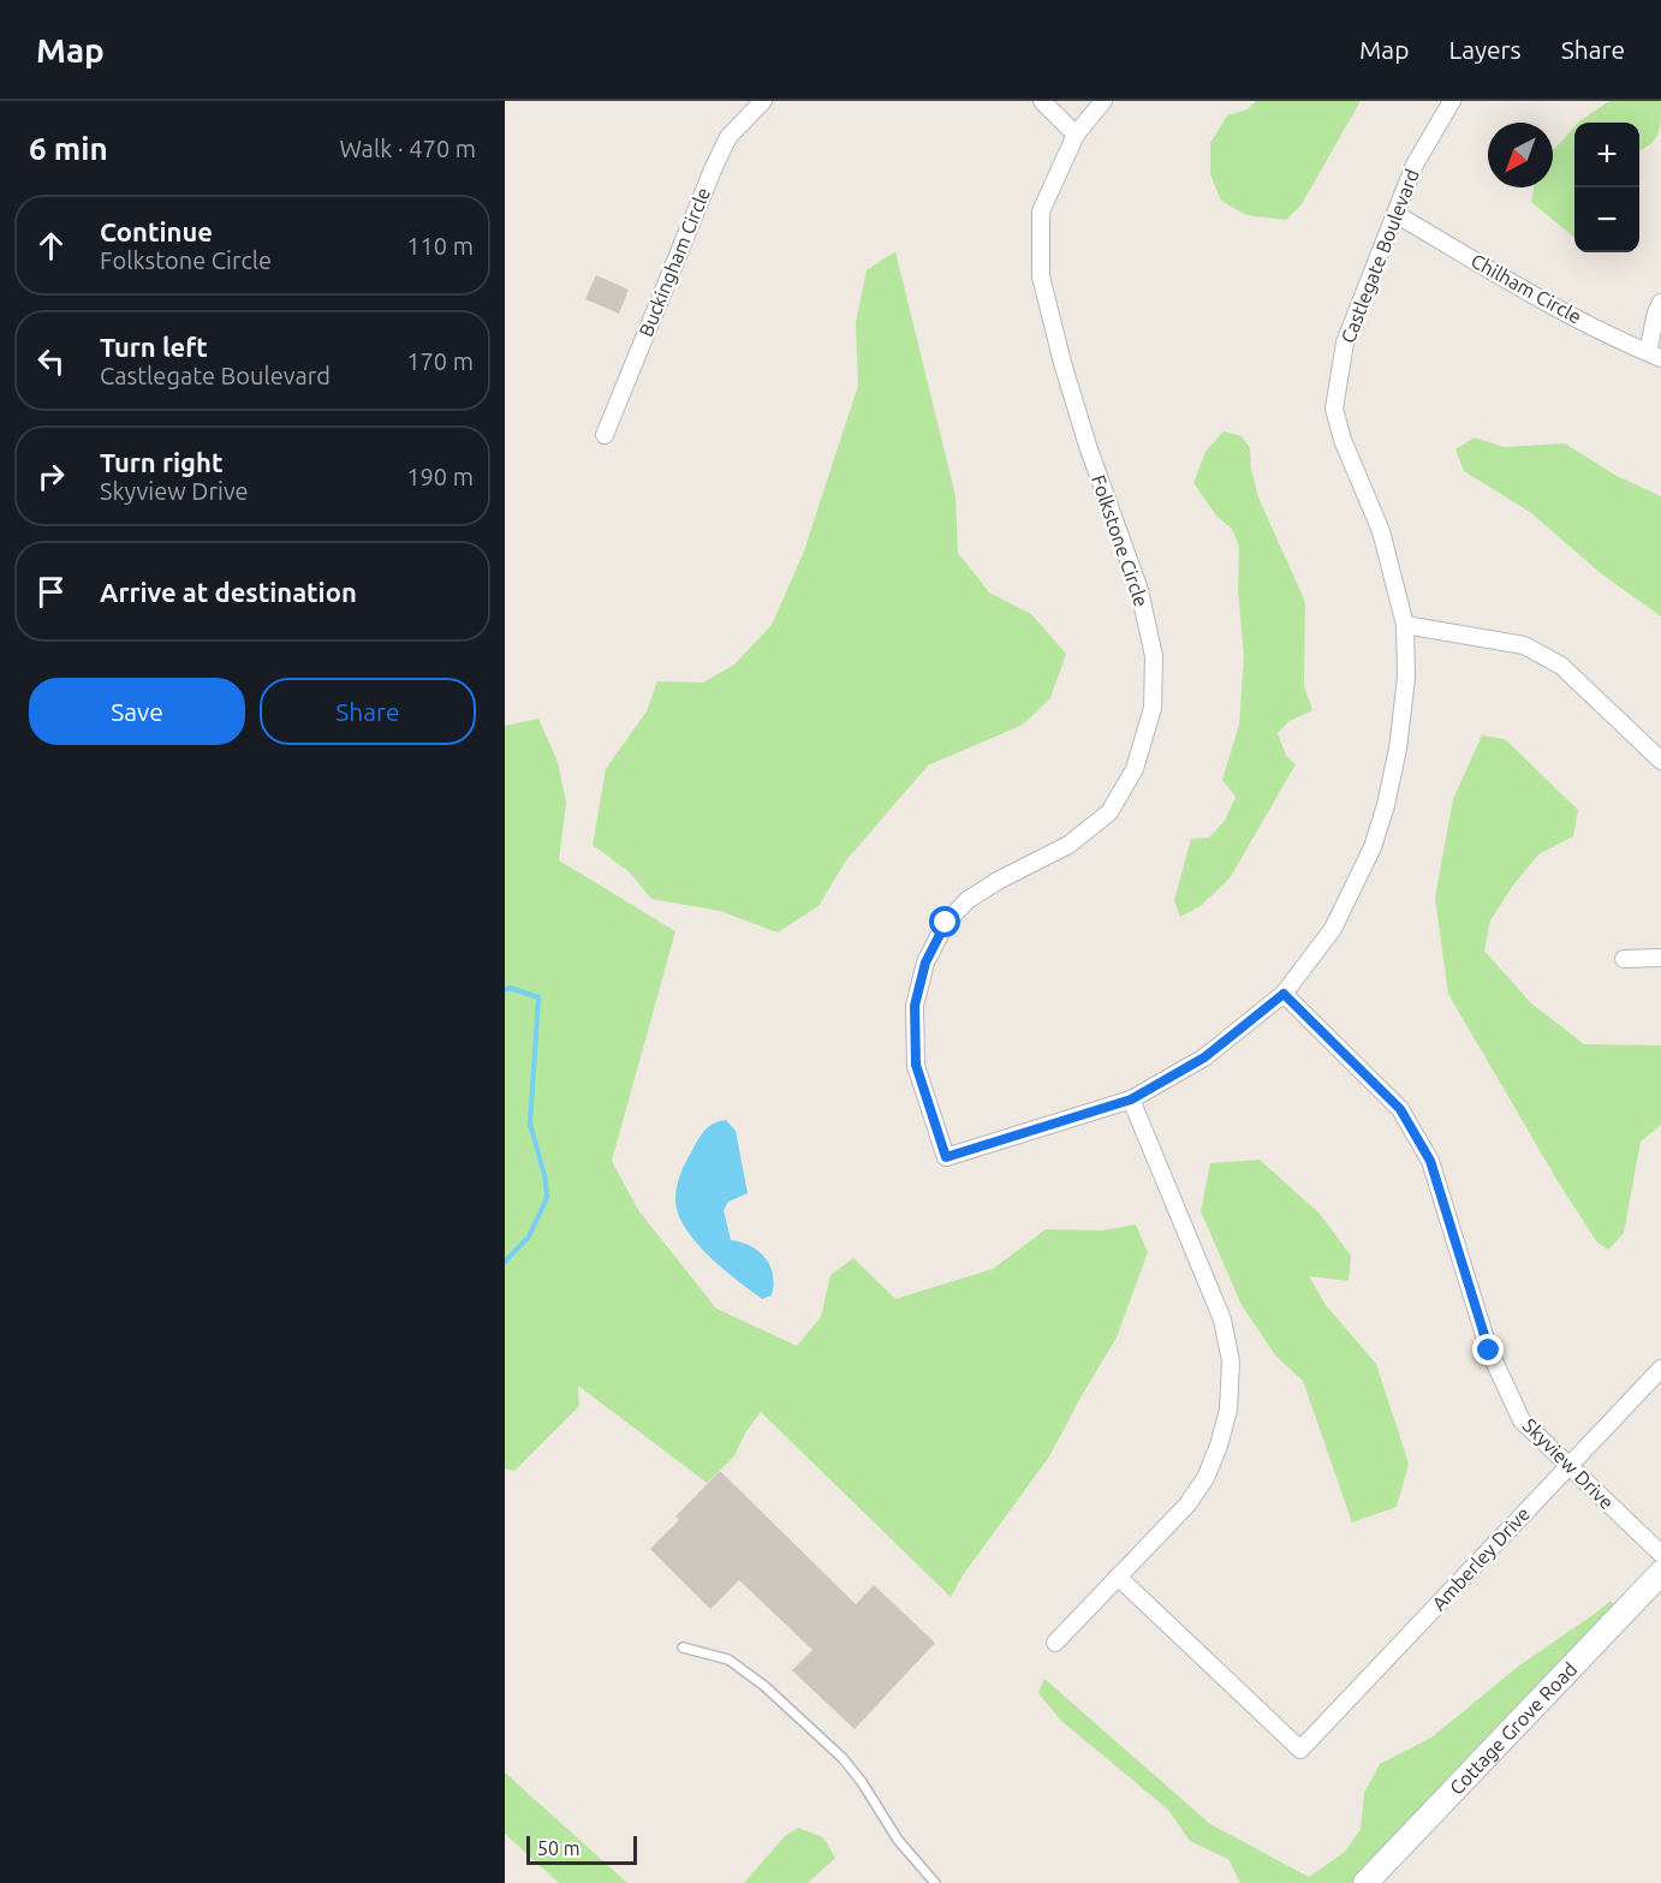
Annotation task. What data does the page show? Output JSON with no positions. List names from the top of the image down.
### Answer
{
  "streets": {
    "street": [
      "Castlegate Boulevard",
      "Buckingham Circle",
      "Chilham Circle",
      "Folkstone Circle",
      "Skyview Drive",
      "Amberley Drive",
      "Cottage Grove Road"
    ]
  },
  "crossings": [
    ["Castlegate Boulevard", "Chilham Circle"],
    ["Castlegate Boulevard", "Folkstone Circle"],
    ["Castlegate Boulevard", "Skyview Drive"],
    ["Skyview Drive", "Amberley Drive"]
  ],
  "scale_bar": "50 m",
  "north": "bottom left",
  "page": {
    "header": "Map",
    "nav": ["Map", "Layers", "Share"],
    "heading": ["6 min", "Walk · 470 m"],
    "map_buttons": ["+", "−"],
    "list": [
      ["Continue", "Folkstone Circle", "110 m"],
      ["Turn left", "Castlegate Boulevard", "170 m"],
      ["Turn right", "Skyview Drive", "190 m"],
      "Arrive at destination"
    ],
    "buttons": ["Save", "Share"],
    "scale": "50 m"
  }
}
